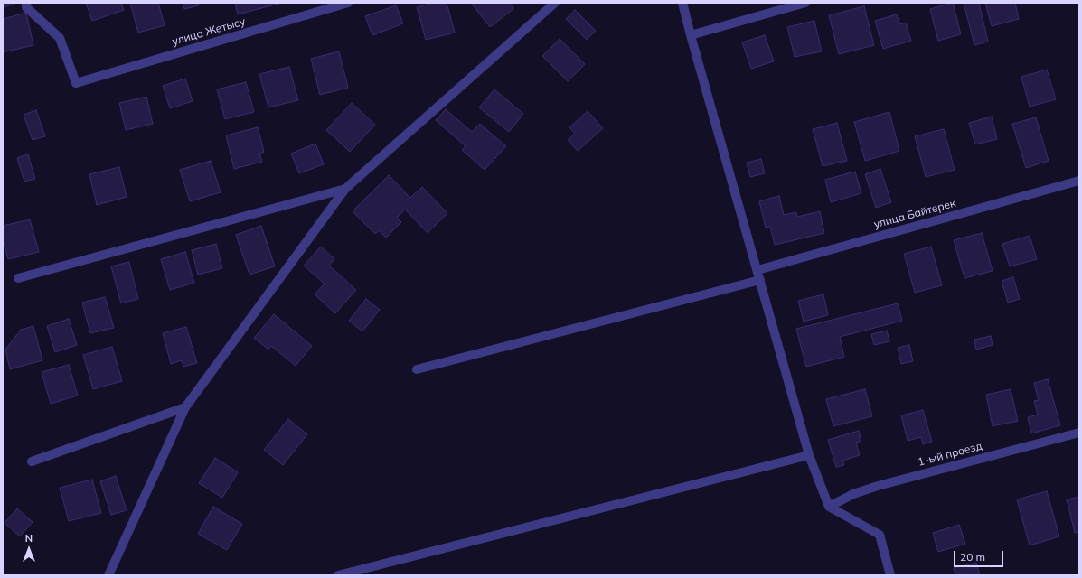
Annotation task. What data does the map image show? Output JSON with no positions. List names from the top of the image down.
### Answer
{
  "streets": {
    "street": ["улица Жетысу", "улица Байтерек", "1-ый проезд"]
  },
  "scale_bar": "20 m",
  "north": "top"
}
